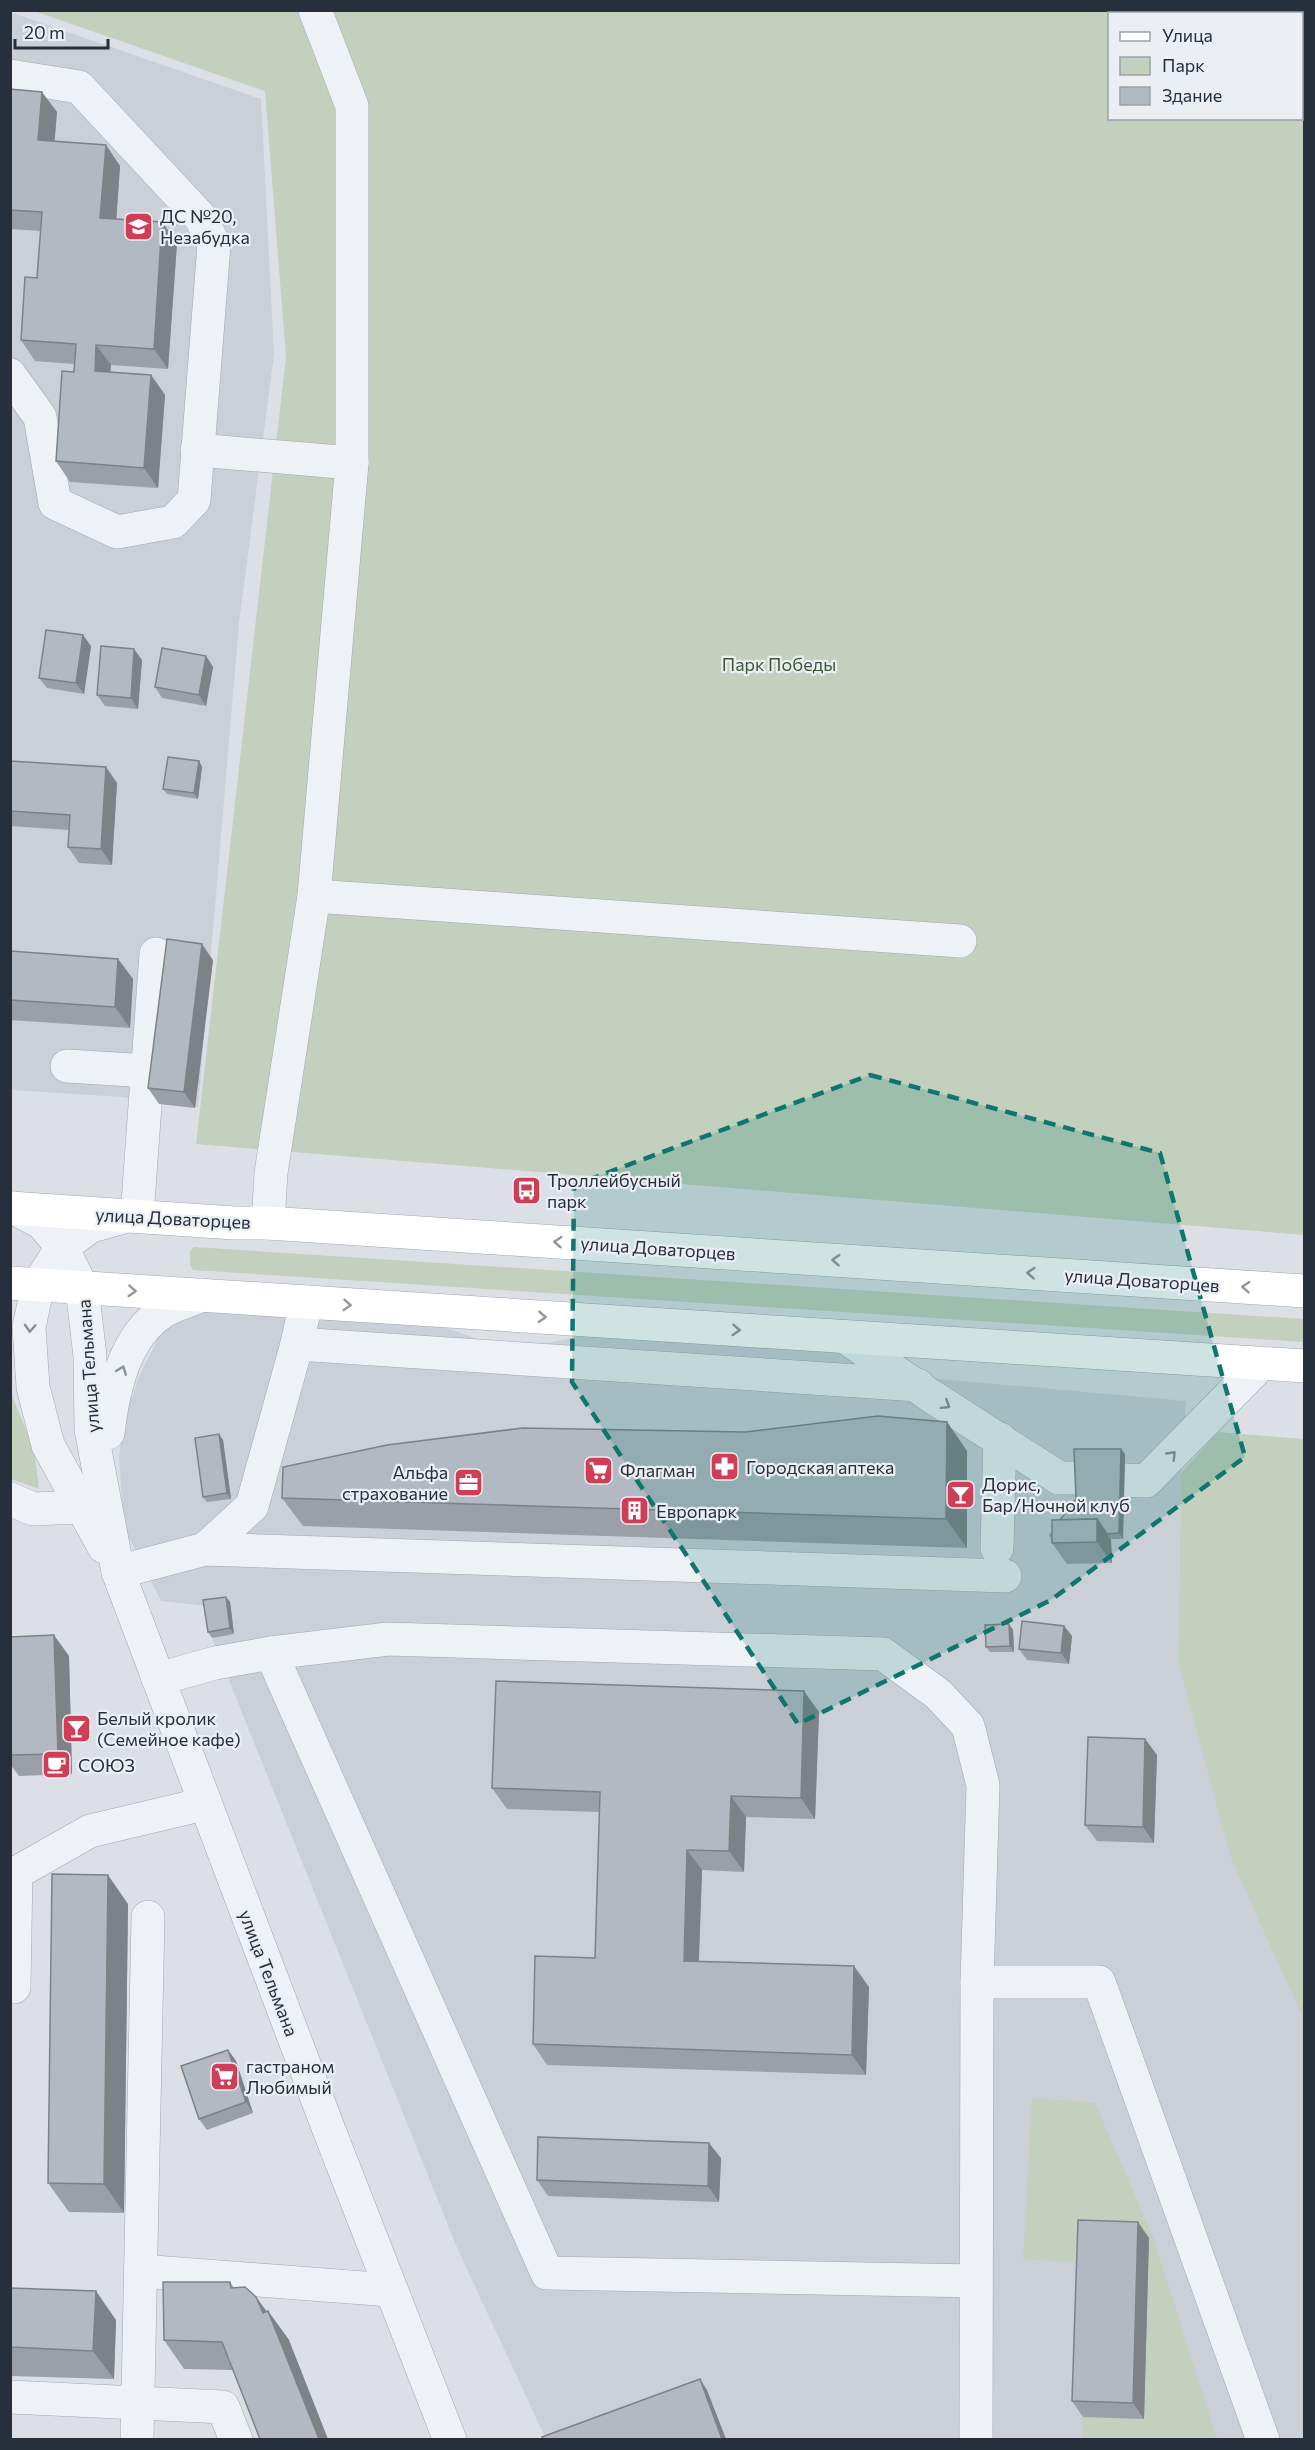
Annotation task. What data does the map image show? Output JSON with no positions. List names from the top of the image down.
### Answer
{
  "streets": {
    "main road": ["улица Доваторцев"],
    "street": ["улица Тельмана"]
  },
  "crossings": [
    ["улица Доваторцев", "улица Тельмана"]
  ],
  "parks": ["Парк Победы"],
  "places": {
    "school or university": ["ДС №20, Незабудка"],
    "bus stop": ["Троллейбусный парк"],
    "pharmacy": ["Городская аптека"],
    "supermarket": ["Флагман", "гастраном Любимый"],
    "office": ["Альфа страхование"],
    "bar": ["Дорис, Бар/Ночной клуб", "Белый кролик (Семейное кафе)"],
    "building": ["Европарк"],
    "cafe": ["СОЮЗ"]
  },
  "legend": ["Улица", "Парк", "Здание"],
  "scale_bar": "20 m"
}
